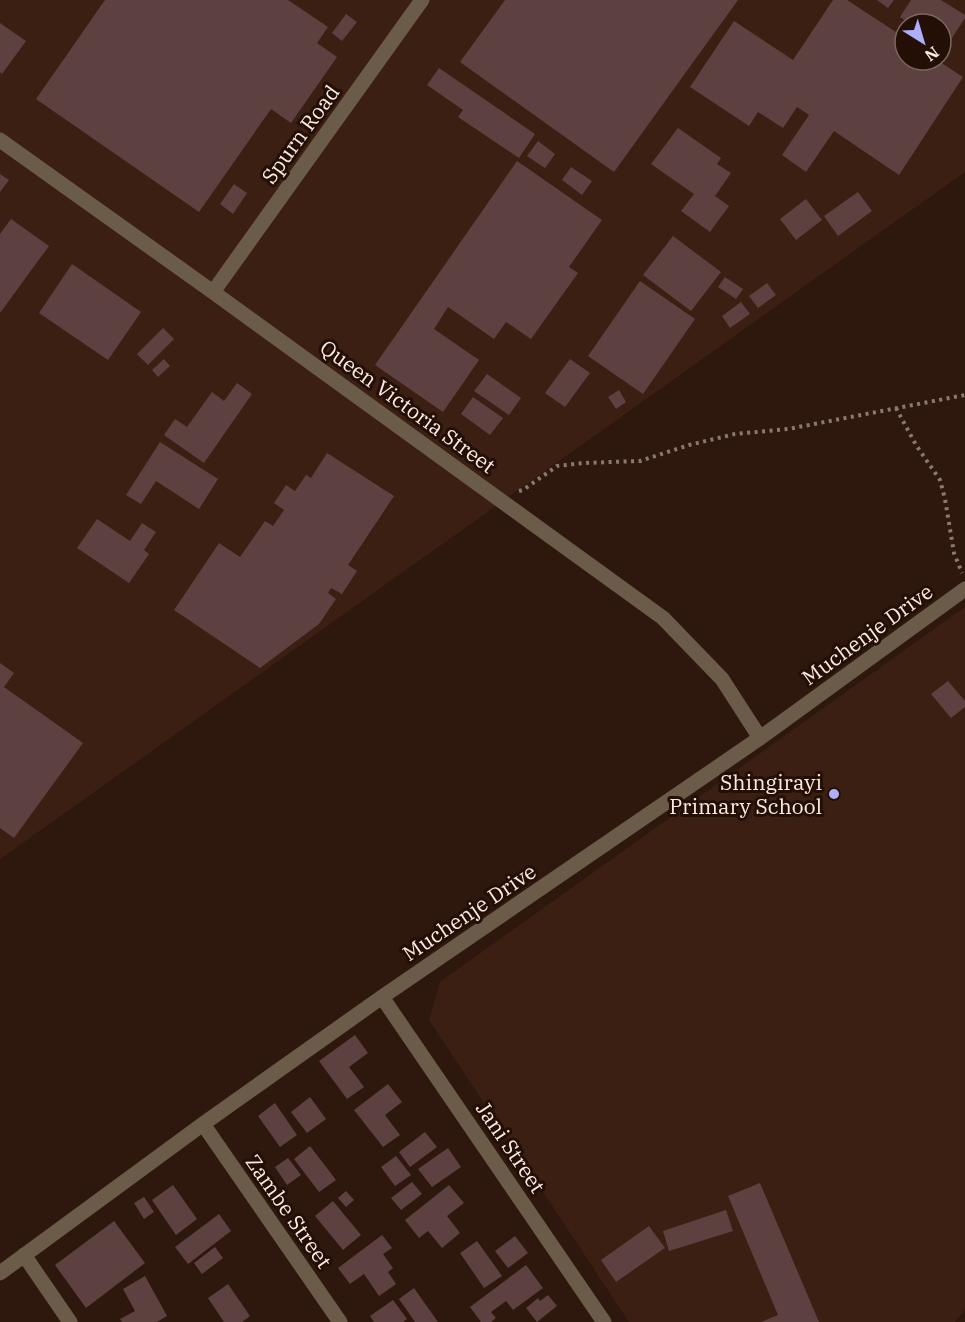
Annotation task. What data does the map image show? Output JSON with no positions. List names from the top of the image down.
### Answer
{
  "streets": {
    "street": [
      "Spurn Road",
      "Queen Victoria Street",
      "Muchenje Drive",
      "Jani Street",
      "Zambe Street"
    ]
  },
  "crossings": [
    ["Spurn Road", "Queen Victoria Street"],
    ["Queen Victoria Street", "Muchenje Drive"],
    ["Muchenje Drive", "Jani Street"],
    ["Muchenje Drive", "Zambe Street"]
  ],
  "places": ["Shingirayi Primary School"],
  "north": "bottom right"
}
